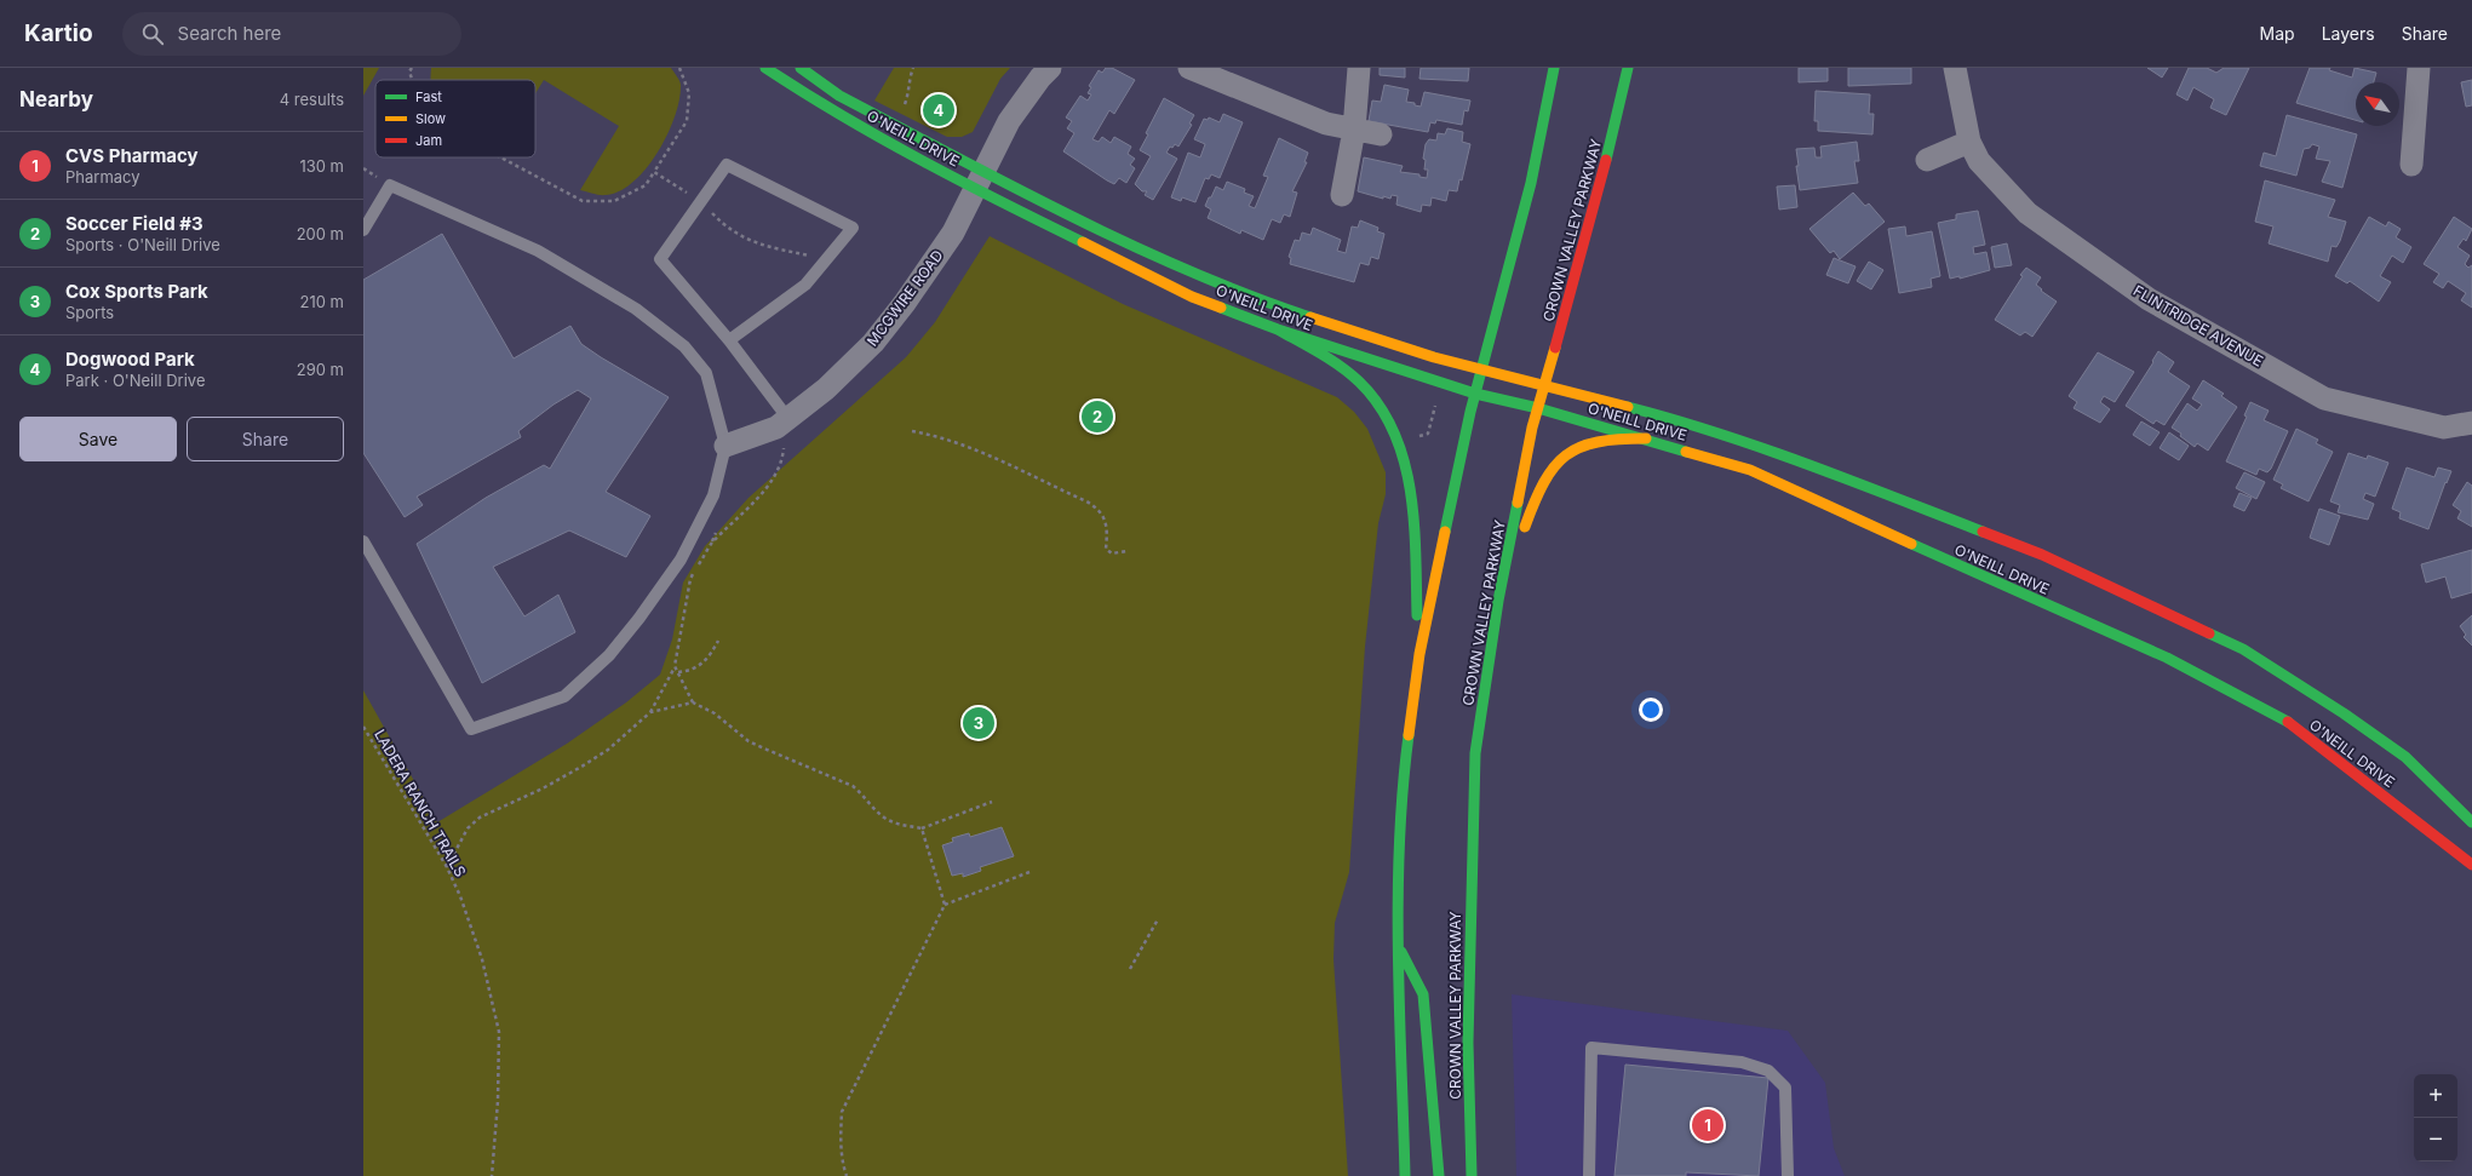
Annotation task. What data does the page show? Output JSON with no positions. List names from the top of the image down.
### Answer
{
  "streets": {
    "main road": ["O'NEILL DRIVE", "CROWN VALLEY PARKWAY"],
    "street": ["MCGWIRE ROAD", "FLINTRIDGE AVENUE"],
    "path": ["LADERA RANCH TRAILS"]
  },
  "crossings": [
    ["O'NEILL DRIVE", "CROWN VALLEY PARKWAY"],
    ["O'NEILL DRIVE", "MCGWIRE ROAD"]
  ],
  "legend": ["Fast", "Slow", "Jam"],
  "north": "top left",
  "page": {
    "header": "Kartio",
    "search": "Search here",
    "nav": ["Map", "Layers", "Share"],
    "heading": ["Nearby", "4 results"],
    "pins": [
      "4",
      "2",
      "3",
      "1"
    ],
    "list": [
      {
        "mark": "1",
        "name": "CVS Pharmacy",
        "note": "Pharmacy",
        "value": "130 m"
      },
      {
        "mark": "2",
        "name": "Soccer Field #3",
        "note": "Sports · O'Neill Drive",
        "value": "200 m"
      },
      {
        "mark": "3",
        "name": "Cox Sports Park",
        "note": "Sports",
        "value": "210 m"
      },
      {
        "mark": "4",
        "name": "Dogwood Park",
        "note": "Park · O'Neill Drive",
        "value": "290 m"
      }
    ],
    "buttons": ["Save", "Share"],
    "map_buttons": ["+", "−"]
  }
}
